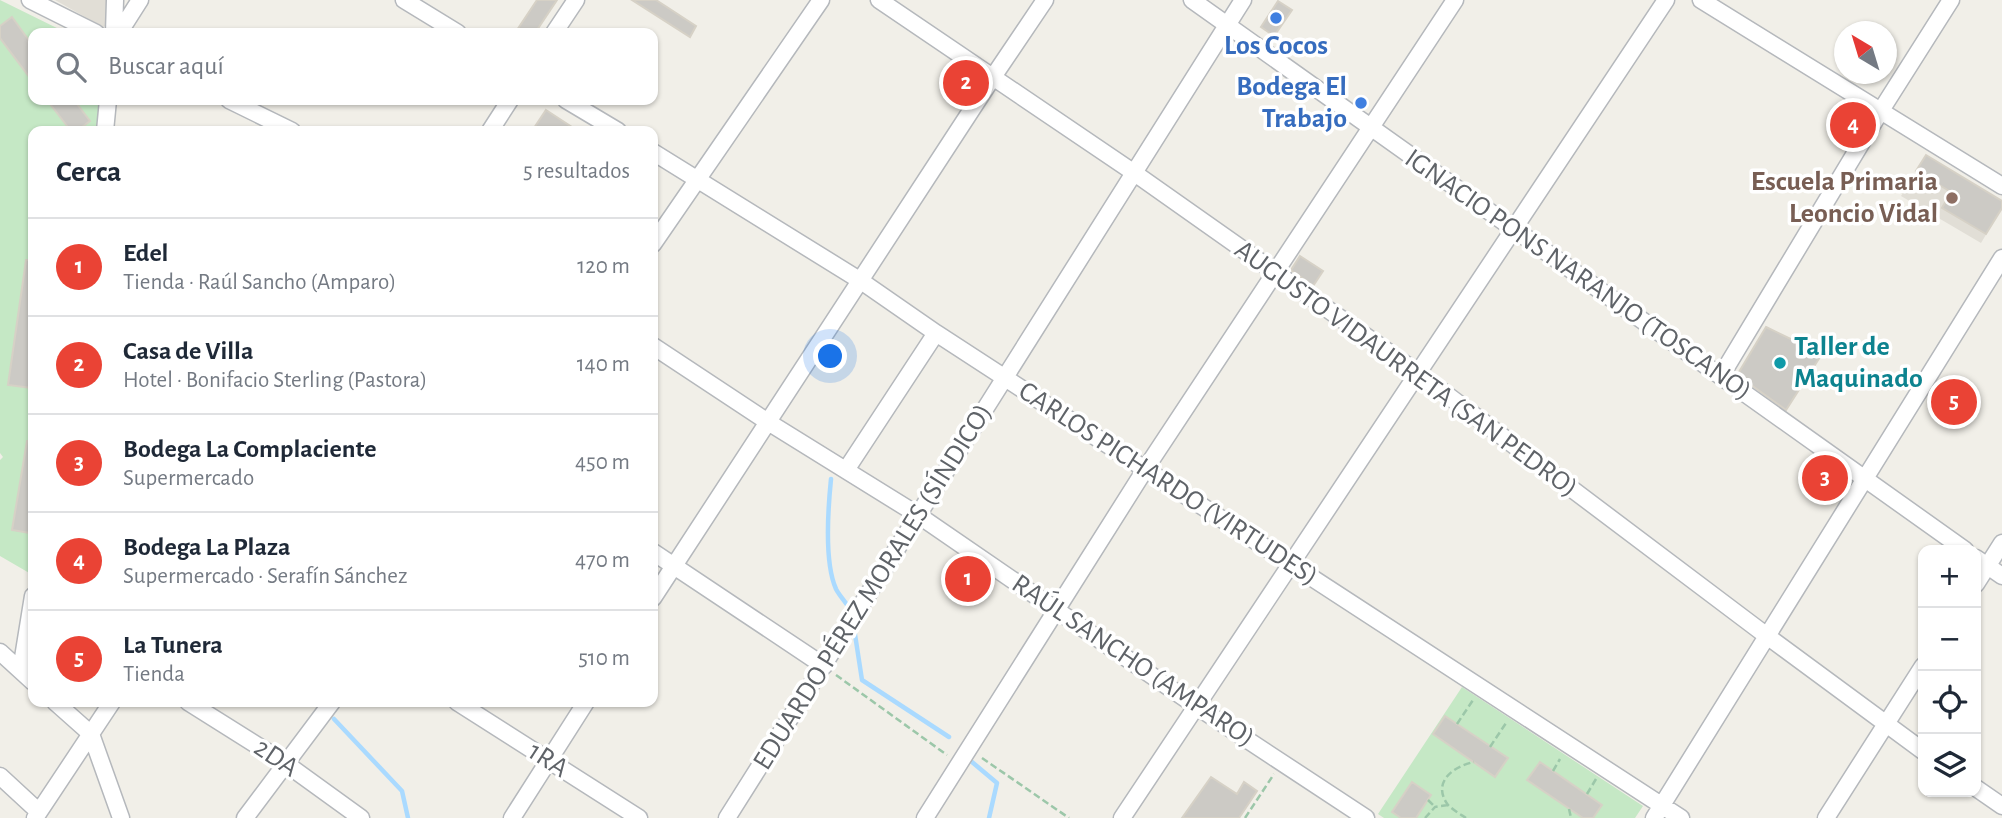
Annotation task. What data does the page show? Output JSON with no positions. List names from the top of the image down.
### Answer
{
  "streets": {
    "street": [
      "IGNACIO PONS NARANJO (TOSCANO)",
      "AUGUSTO VIDAURRETA (SAN PEDRO)",
      "CARLOS PICHARDO (VIRTUDES)",
      "EDUARDO PÉREZ MORALES (SÍNDICO)",
      "RAÚL SANCHO (AMPARO)",
      "2DA",
      "1RA"
    ]
  },
  "crossings": [
    ["IGNACIO PONS NARANJO (TOSCANO)", "EDUARDO PÉREZ MORALES (SÍNDICO)"],
    ["AUGUSTO VIDAURRETA (SAN PEDRO)", "EDUARDO PÉREZ MORALES (SÍNDICO)"],
    ["CARLOS PICHARDO (VIRTUDES)", "EDUARDO PÉREZ MORALES (SÍNDICO)"],
    ["EDUARDO PÉREZ MORALES (SÍNDICO)", "RAÚL SANCHO (AMPARO)"]
  ],
  "places": [
    "Los Cocos",
    "Bodega El Trabajo",
    "Escuela Primaria Leoncio Vidal",
    "Taller de Maquinado"
  ],
  "north": "top left",
  "page": {
    "search": "Buscar aquí",
    "pins": [
      "2",
      "4",
      "5",
      "3",
      "1"
    ],
    "heading": ["Cerca", "5 resultados"],
    "list": [
      {
        "mark": "1",
        "name": "Edel",
        "note": "Tienda · Raúl Sancho (Amparo)",
        "value": "120 m"
      },
      {
        "mark": "2",
        "name": "Casa de Villa",
        "note": "Hotel · Bonifacio Sterling (Pastora)",
        "value": "140 m"
      },
      {
        "mark": "3",
        "name": "Bodega La Complaciente",
        "note": "Supermercado",
        "value": "450 m"
      },
      {
        "mark": "4",
        "name": "Bodega La Plaza",
        "note": "Supermercado · Serafín Sánchez",
        "value": "470 m"
      },
      {
        "mark": "5",
        "name": "La Tunera",
        "note": "Tienda",
        "value": "510 m"
      }
    ],
    "map_buttons": ["+", "−"]
  }
}
